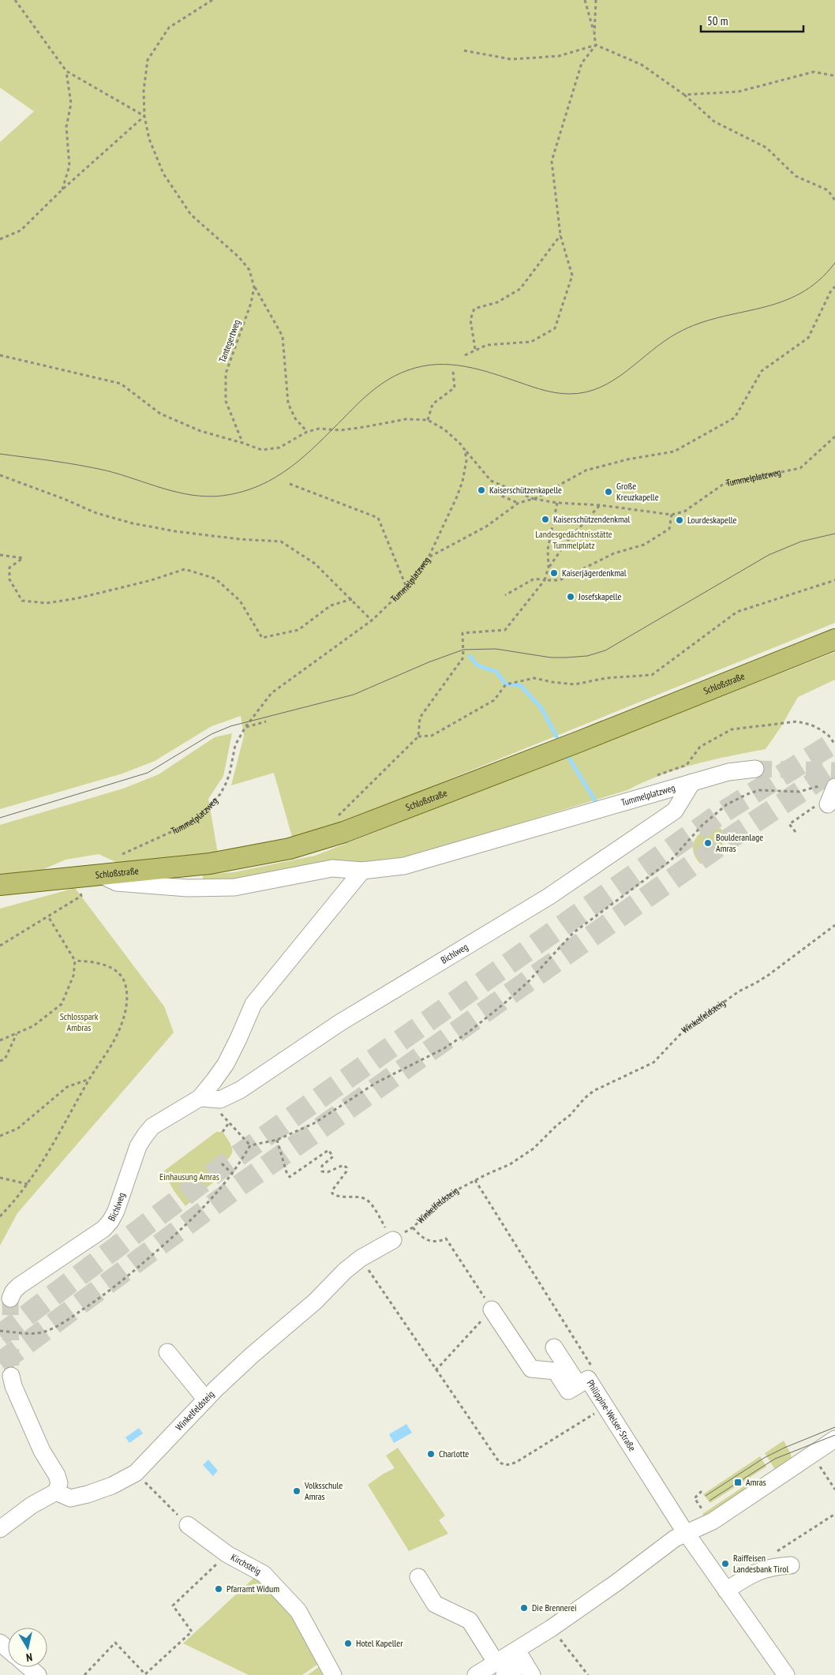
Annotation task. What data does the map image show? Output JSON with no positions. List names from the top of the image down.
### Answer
{
  "streets": {
    "main road": ["Schloßstraße"],
    "street": [
      "Tummelplatzweg",
      "Bichlweg",
      "Winkelfeldsteig",
      "Philippine-Welser-Straße",
      "Kirchsteig"
    ],
    "path": ["Tantegertweg"]
  },
  "crossings": [
    ["Tummelplatzweg", "Schloßstraße"],
    ["Tummelplatzweg", "Bichlweg"]
  ],
  "parks": ["Landesgedächtnisstätte Tummelplatz", "Schlosspark Ambras", "Einhausung Amras"],
  "places": {
    "other": [
      "Kaiserschützenkapelle",
      "Große Kreuzkapelle",
      "Kaiserschützendenkmal",
      "Lourdeskapelle",
      "Kaiserjägerdenkmal",
      "Josefskapelle",
      "Boulderanlage Amras",
      "Charlotte",
      "Volksschule Amras",
      "Raiffeisen Landesbank Tirol",
      "Pfarramt Widum",
      "Die Brennerei",
      "Hotel Kapeller"
    ],
    "transit": ["Amras"]
  },
  "scale_bar": "50 m",
  "north": "bottom"
}
